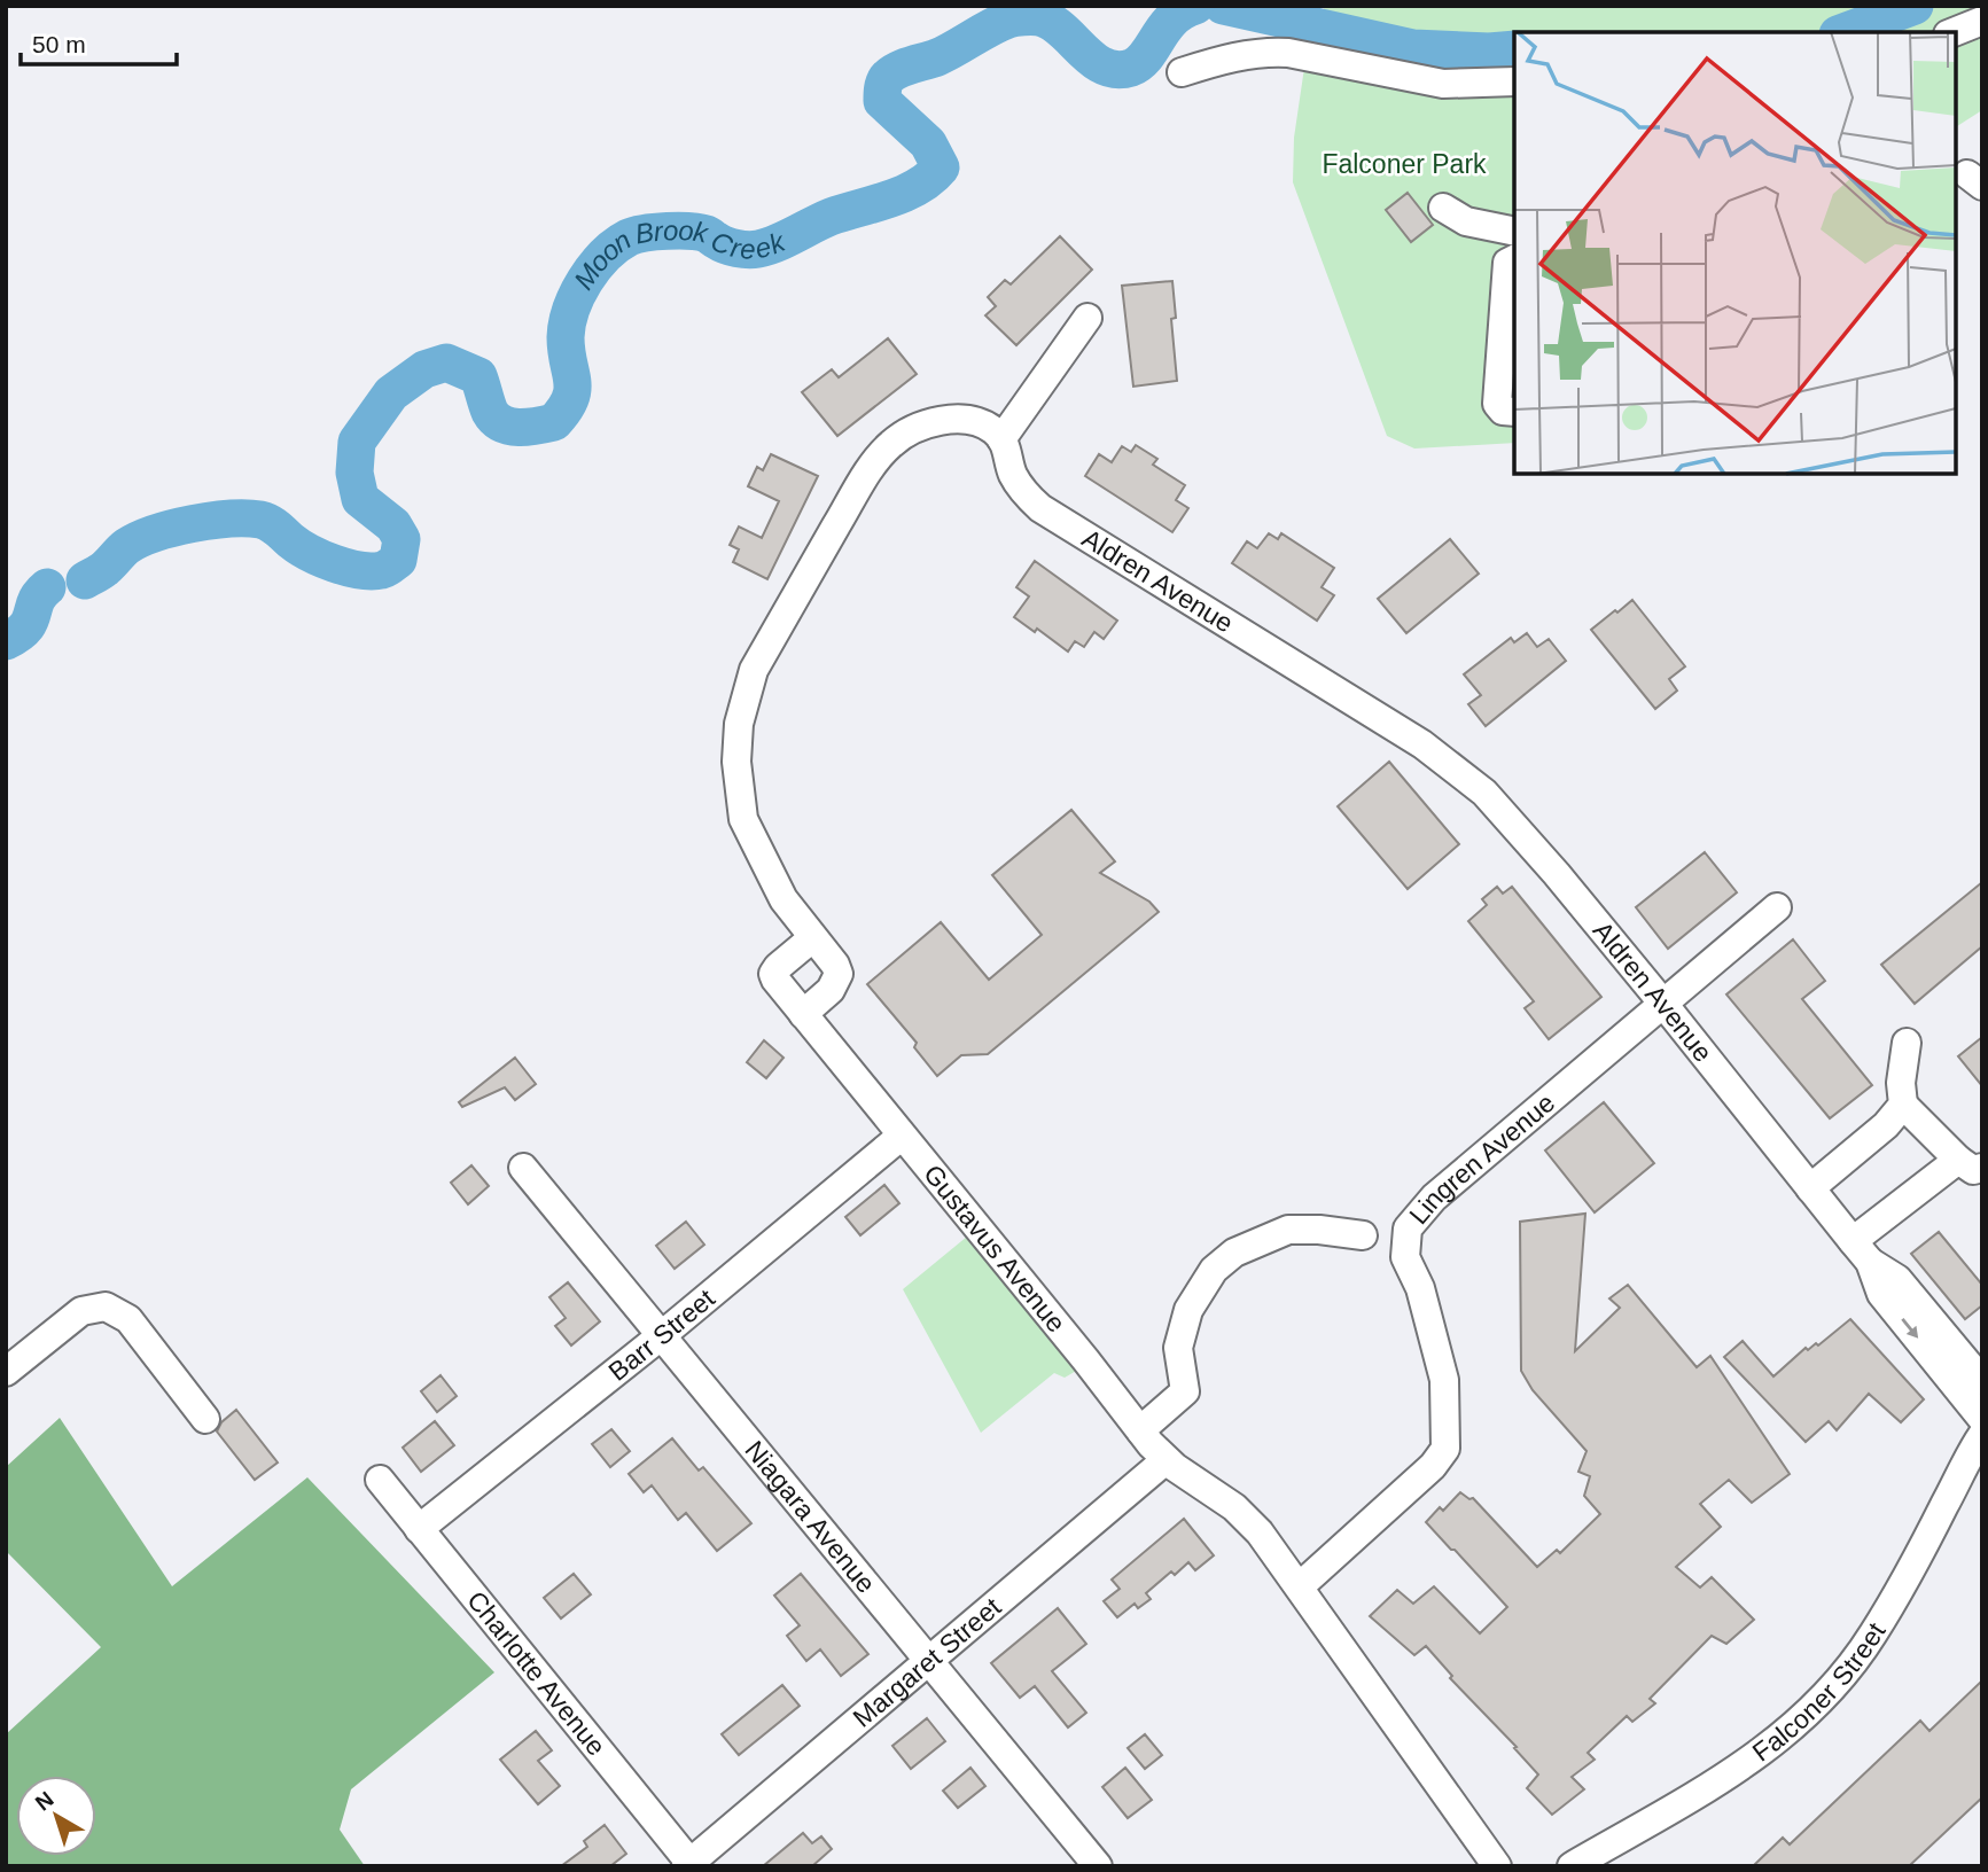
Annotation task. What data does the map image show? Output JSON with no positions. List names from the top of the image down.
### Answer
{
  "streets": {
    "street": [
      "Aldren Avenue",
      "Lingren Avenue",
      "Gustavus Avenue",
      "Barr Street",
      "Niagara Avenue",
      "Margaret Street",
      "Charlotte Avenue",
      "Falconer Street"
    ]
  },
  "crossings": [
    ["Aldren Avenue", "Lingren Avenue"],
    ["Lingren Avenue", "Gustavus Avenue"],
    ["Gustavus Avenue", "Barr Street"],
    ["Gustavus Avenue", "Margaret Street"],
    ["Barr Street", "Niagara Avenue"],
    ["Barr Street", "Charlotte Avenue"],
    ["Niagara Avenue", "Margaret Street"],
    ["Margaret Street", "Charlotte Avenue"]
  ],
  "water": ["Moon Brook Creek"],
  "parks": ["Falconer Park"],
  "scale_bar": "50 m",
  "north": "top left"
}
